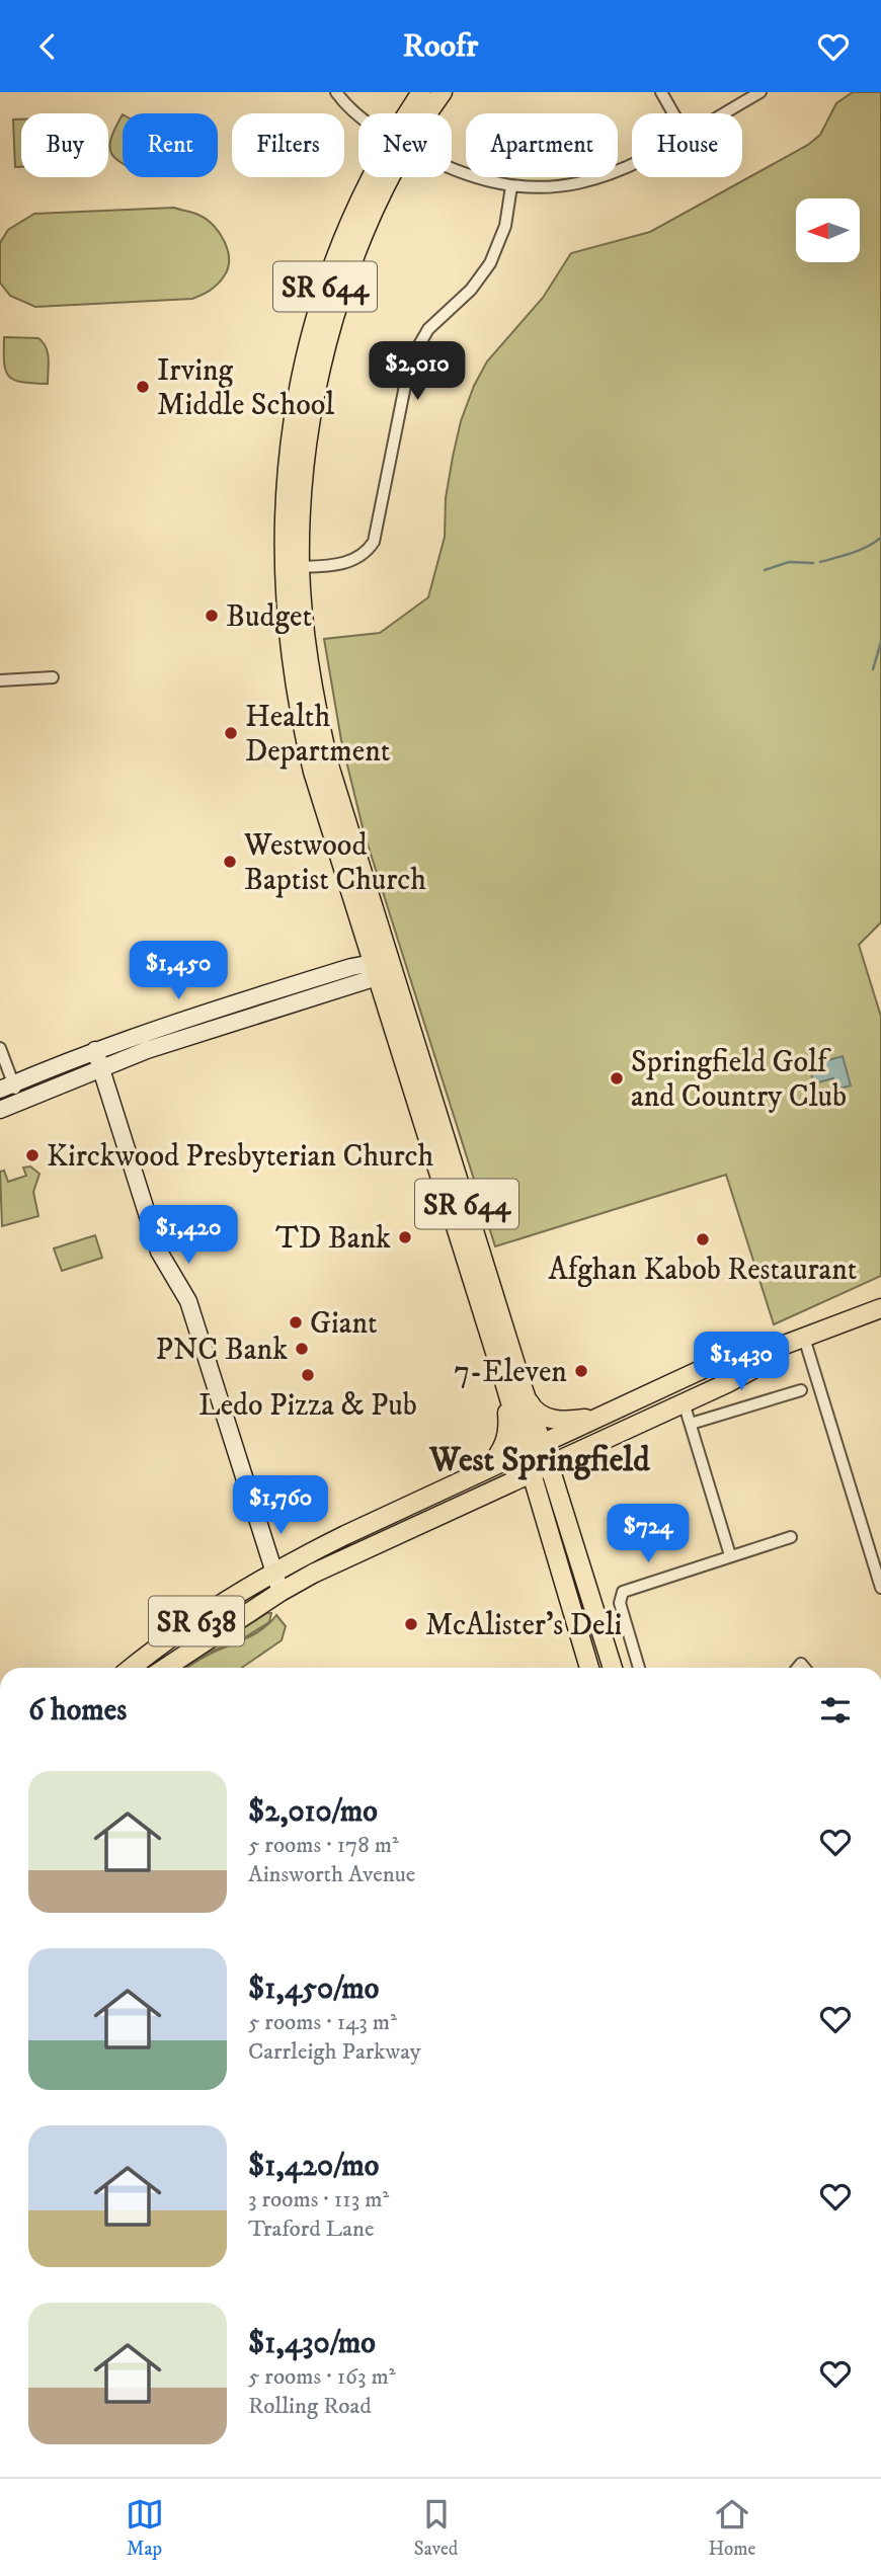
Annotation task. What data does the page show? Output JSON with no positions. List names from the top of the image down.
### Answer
{
  "streets": {
    "main road": ["SR 644", "SR 638"]
  },
  "crossings": [
    ["SR 644", "SR 638"]
  ],
  "districts": ["West Springfield"],
  "places": [
    "Irving Middle School",
    "Budget",
    "Health Department",
    "Westwood Baptist Church",
    "Springfield Golf and Country Club",
    "Kirckwood Presbyterian Church",
    "TD Bank",
    "Afghan Kabob Restaurant",
    "Giant",
    "PNC Bank",
    "7-Eleven",
    "Ledo Pizza & Pub",
    "McAlister's Deli"
  ],
  "north": "left",
  "page": {
    "header": "Roofr",
    "chip": [
      "Buy",
      "Rent",
      "Filters",
      "New",
      "Apartment",
      "House"
    ],
    "price": [
      "$2,010",
      "$1,450",
      "$1,420",
      "$1,430",
      "$1,760",
      "$724"
    ],
    "heading": "6 homes",
    "list": [
      {
        "name": "$2,010/mo",
        "note": "5 rooms · 178 m² · Ainsworth Avenue"
      },
      {
        "name": "$1,450/mo",
        "note": "5 rooms · 143 m² · Carrleigh Parkway"
      },
      {
        "name": "$1,420/mo",
        "note": "3 rooms · 113 m² · Traford Lane"
      },
      {
        "name": "$1,430/mo",
        "note": "5 rooms · 163 m² · Rolling Road"
      }
    ],
    "tabs": ["Map", "Saved", "Home"]
  }
}
